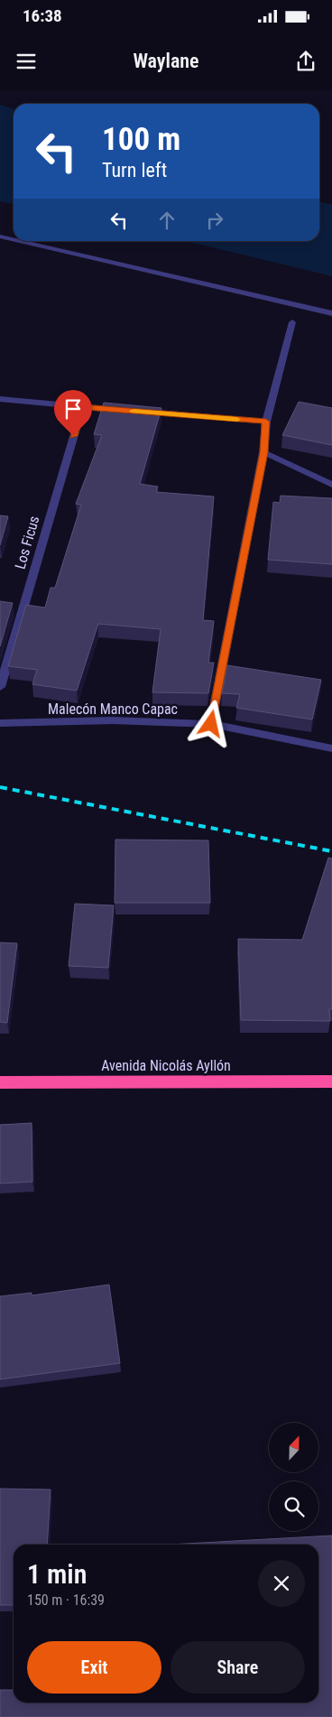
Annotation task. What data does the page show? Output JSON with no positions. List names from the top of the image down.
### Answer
{
  "streets": {
    "highway": ["Avenida Nicolás Ayllón"],
    "street": ["Los Ficus", "Malecón Manco Capac"]
  },
  "north": "top",
  "page": {
    "status": "16:38",
    "header": "Waylane",
    "turn": ["100 m", "Turn left"],
    "heading": ["1 min", "150 m · 16:39"],
    "buttons": ["Exit", "Share"]
  }
}
